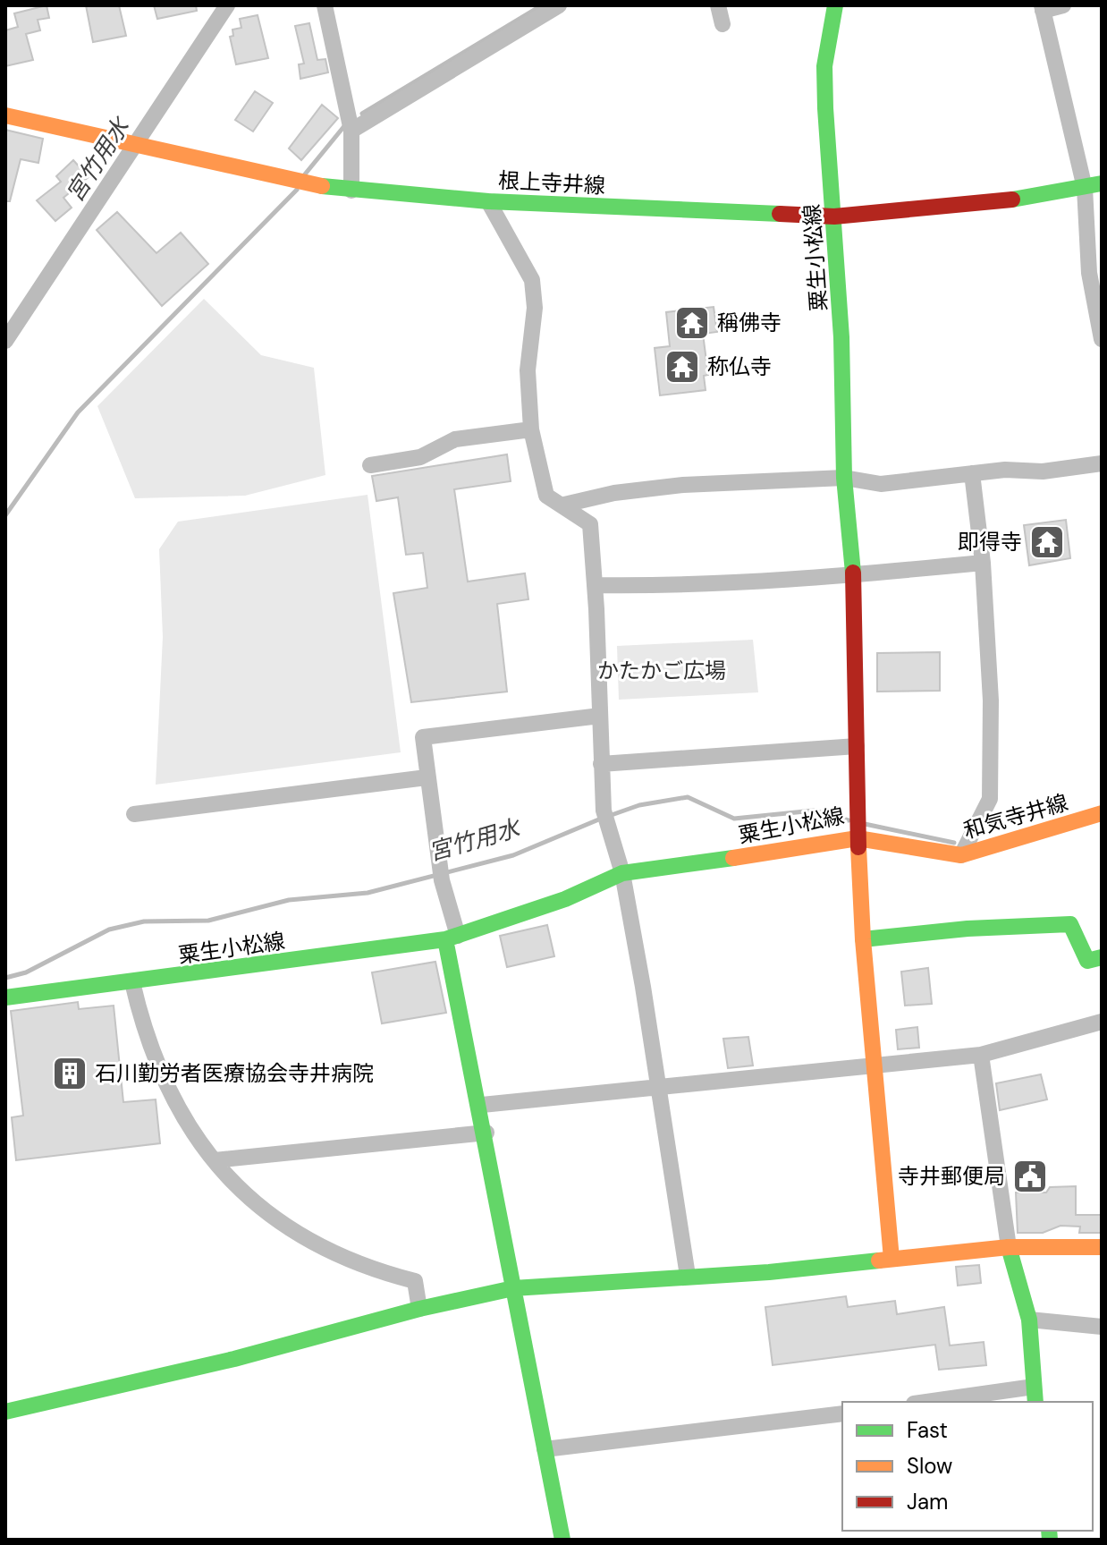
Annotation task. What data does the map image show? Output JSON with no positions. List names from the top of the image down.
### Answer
{
  "streets": {
    "main road": ["根上寺井線", "粟生小松線", "和気寺井線"]
  },
  "crossings": [
    ["根上寺井線", "粟生小松線"],
    ["粟生小松線", "和気寺井線"]
  ],
  "water": ["宮竹用水"],
  "parks": ["かたかご広場"],
  "places": {
    "temple": ["稱佛寺", "称仏寺", "即得寺"],
    "building": ["石川勤労者医療協会寺井病院"],
    "public building": ["寺井郵便局"]
  },
  "legend": ["Fast", "Slow", "Jam"]
}
